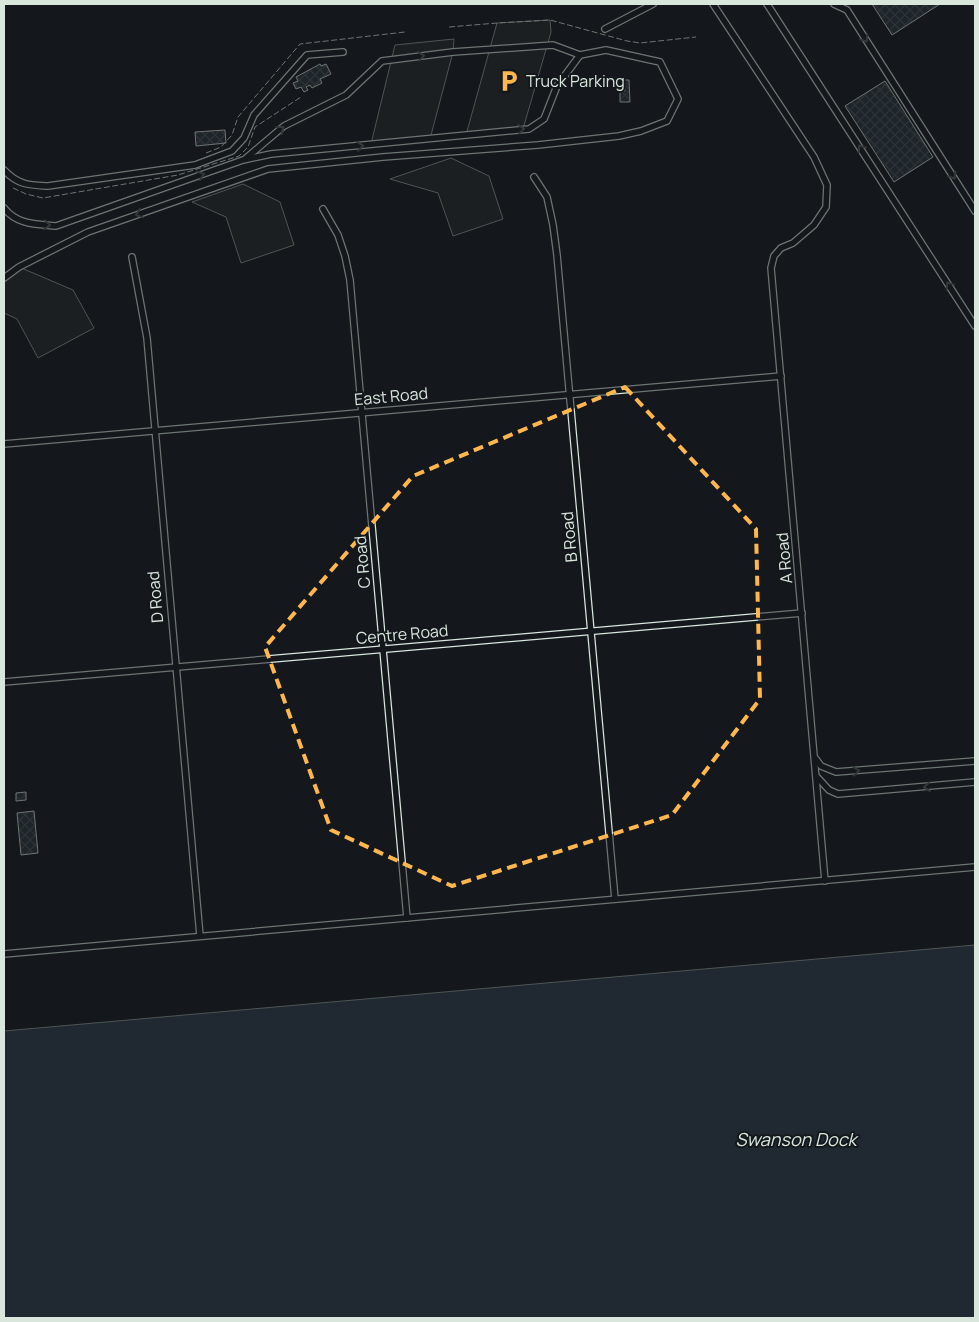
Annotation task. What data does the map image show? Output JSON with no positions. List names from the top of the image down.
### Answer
{
  "streets": {
    "lane": [
      "East Road",
      "B Road",
      "A Road",
      "C Road",
      "D Road",
      "Centre Road"
    ]
  },
  "crossings": [
    ["East Road", "B Road"],
    ["East Road", "A Road"],
    ["East Road", "C Road"],
    ["East Road", "D Road"],
    ["B Road", "Centre Road"],
    ["A Road", "Centre Road"],
    ["C Road", "Centre Road"],
    ["D Road", "Centre Road"]
  ],
  "water": ["Swanson Dock"],
  "places": {
    "parking": ["Truck Parking"]
  }
}
